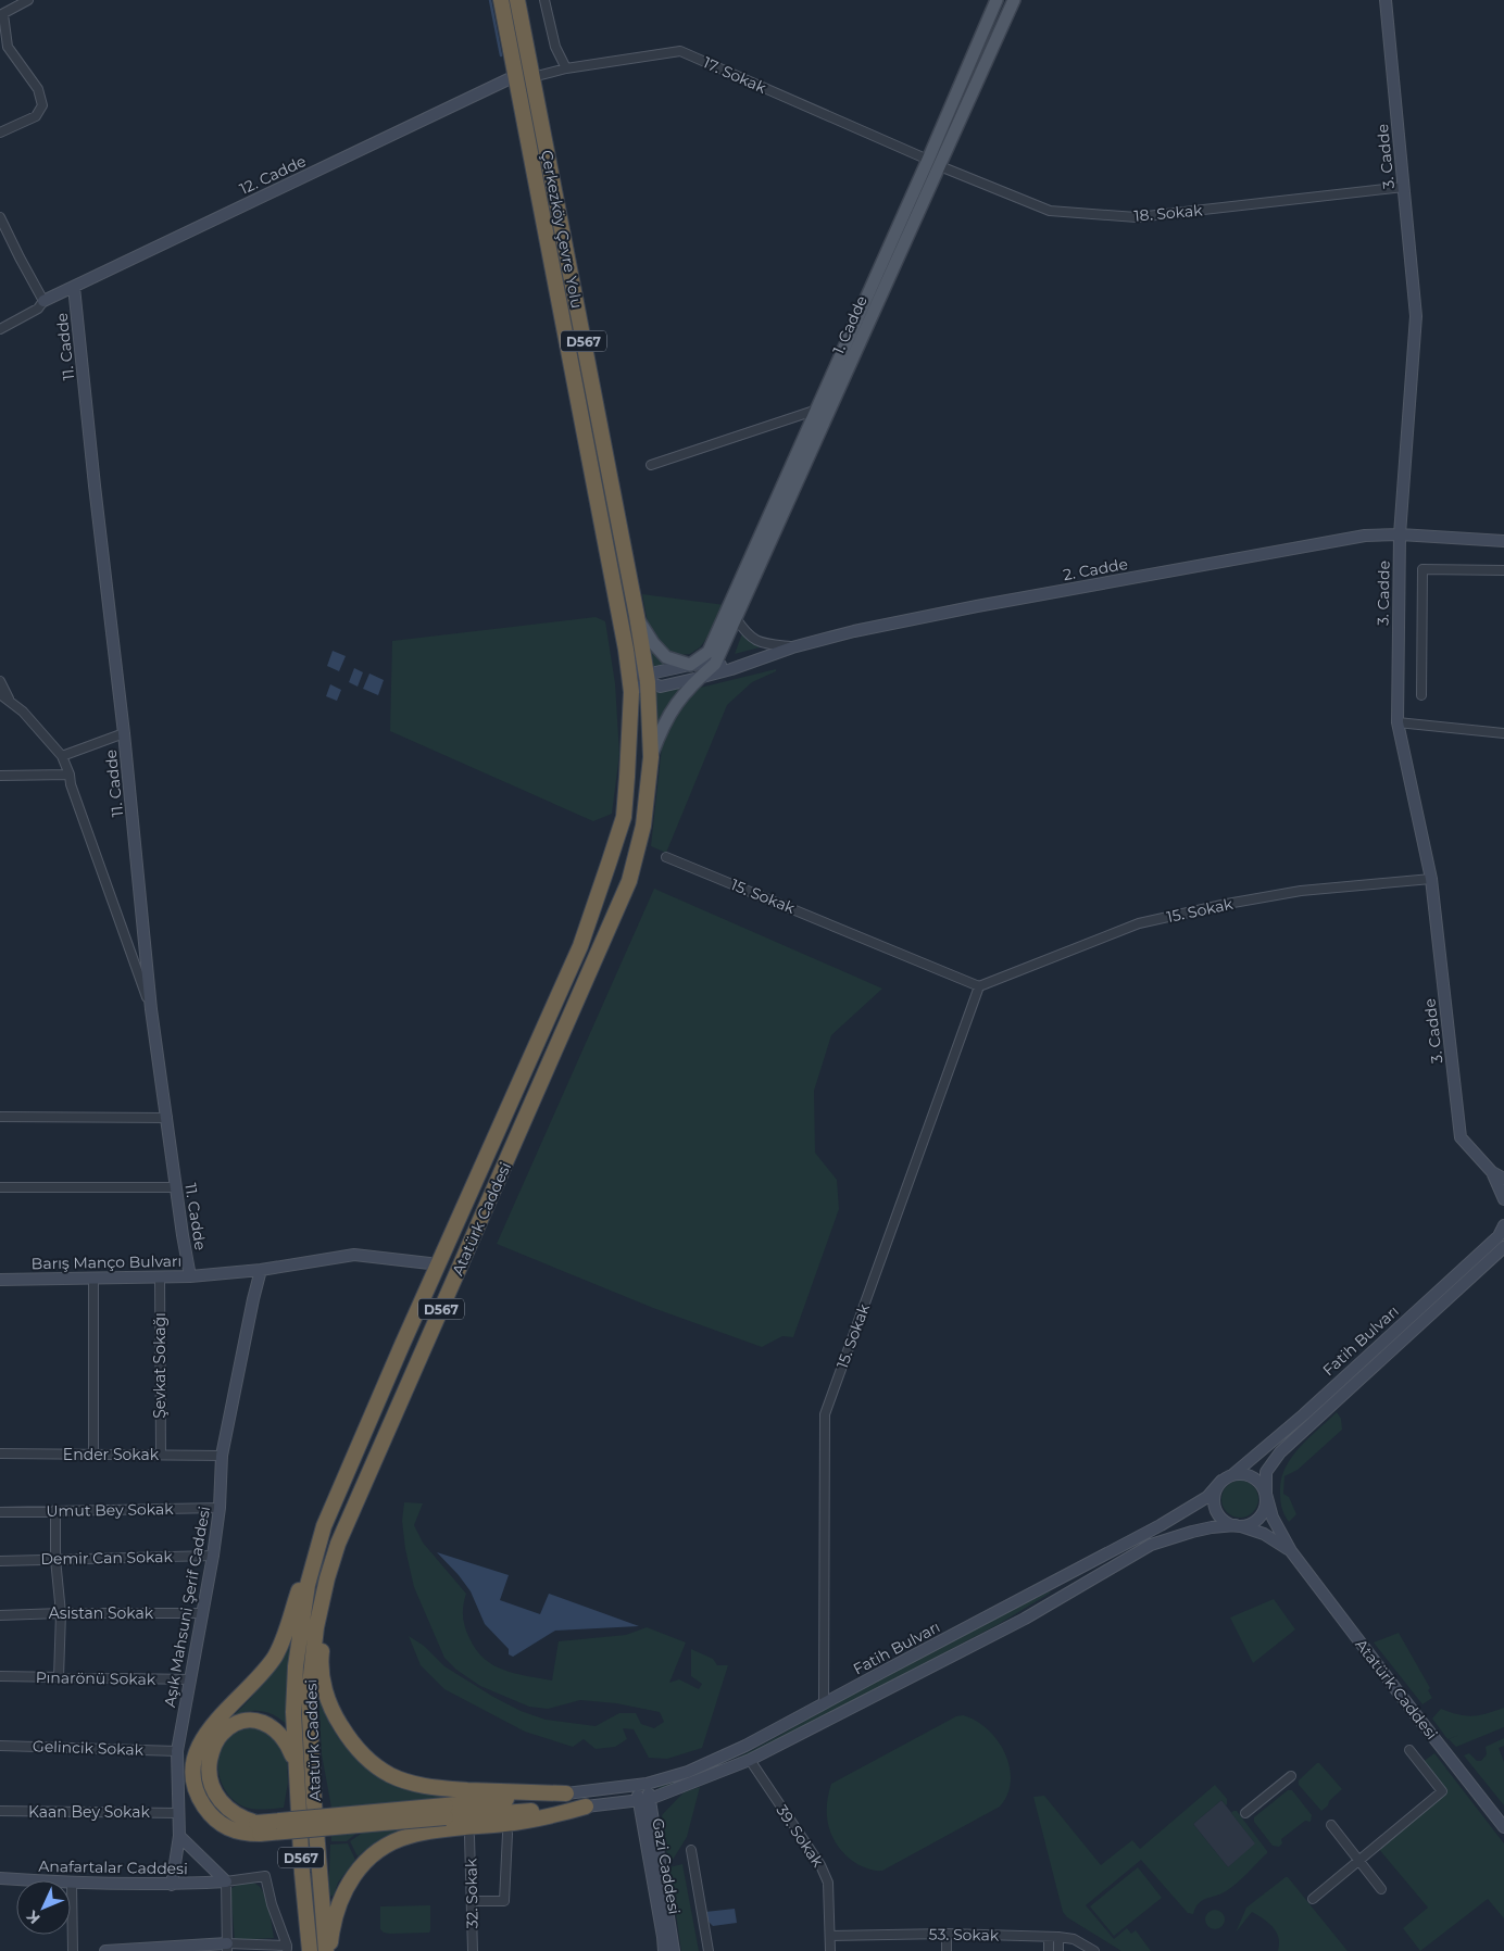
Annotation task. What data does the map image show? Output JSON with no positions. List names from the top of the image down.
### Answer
{
  "streets": {
    "highway": ["Çerkezköy Çevre Yolu", "D567", "Atatürk Caddesi"],
    "main road": ["1. Cadde"],
    "street": [
      "17. Sokak",
      "3. Cadde",
      "12. Cadde",
      "18. Sokak",
      "11. Cadde",
      "2. Cadde",
      "15. Sokak",
      "Barış Manço Bulvarı",
      "Fatih Bulvarı",
      "Şevkat Sokağı",
      "Ender Sokak",
      "Umut Bey Sokak",
      "Demir Can Sokak",
      "Aşık Mahsuni Şerif Caddesi",
      "Asistan Sokak",
      "Pınarönü Sokak",
      "Gelincik Sokak",
      "Kaan Bey Sokak",
      "39. Sokak",
      "Gazi Caddesi",
      "Anafartalar Caddesi",
      "32. Sokak",
      "53. Sokak"
    ]
  },
  "crossings": [
    ["17. Sokak", "Çerkezköy Çevre Yolu"],
    ["17. Sokak", "1. Cadde"],
    ["3. Cadde", "18. Sokak"],
    ["3. Cadde", "2. Cadde"],
    ["3. Cadde", "15. Sokak"],
    ["12. Cadde", "D567"],
    ["12. Cadde", "11. Cadde"],
    ["18. Sokak", "1. Cadde"],
    ["Çerkezköy Çevre Yolu", "2. Cadde"],
    ["Çerkezköy Çevre Yolu", "Atatürk Caddesi"],
    ["D567", "Atatürk Caddesi"],
    ["D567", "Barış Manço Bulvarı"],
    ["11. Cadde", "Barış Manço Bulvarı"],
    ["2. Cadde", "Atatürk Caddesi"],
    ["15. Sokak", "Fatih Bulvarı"],
    ["Barış Manço Bulvarı", "Şevkat Sokağı"],
    ["Barış Manço Bulvarı", "Aşık Mahsuni Şerif Caddesi"],
    ["Fatih Bulvarı", "39. Sokak"],
    ["Fatih Bulvarı", "Gazi Caddesi"],
    ["Şevkat Sokağı", "Ender Sokak"],
    ["Ender Sokak", "Aşık Mahsuni Şerif Caddesi"],
    ["Umut Bey Sokak", "Aşık Mahsuni Şerif Caddesi"],
    ["Demir Can Sokak", "Aşık Mahsuni Şerif Caddesi"],
    ["Aşık Mahsuni Şerif Caddesi", "Asistan Sokak"],
    ["Aşık Mahsuni Şerif Caddesi", "Pınarönü Sokak"],
    ["Aşık Mahsuni Şerif Caddesi", "Gelincik Sokak"],
    ["Aşık Mahsuni Şerif Caddesi", "Kaan Bey Sokak"],
    ["Aşık Mahsuni Şerif Caddesi", "Anafartalar Caddesi"],
    ["39. Sokak", "53. Sokak"]
  ],
  "north": "bottom left"
}
